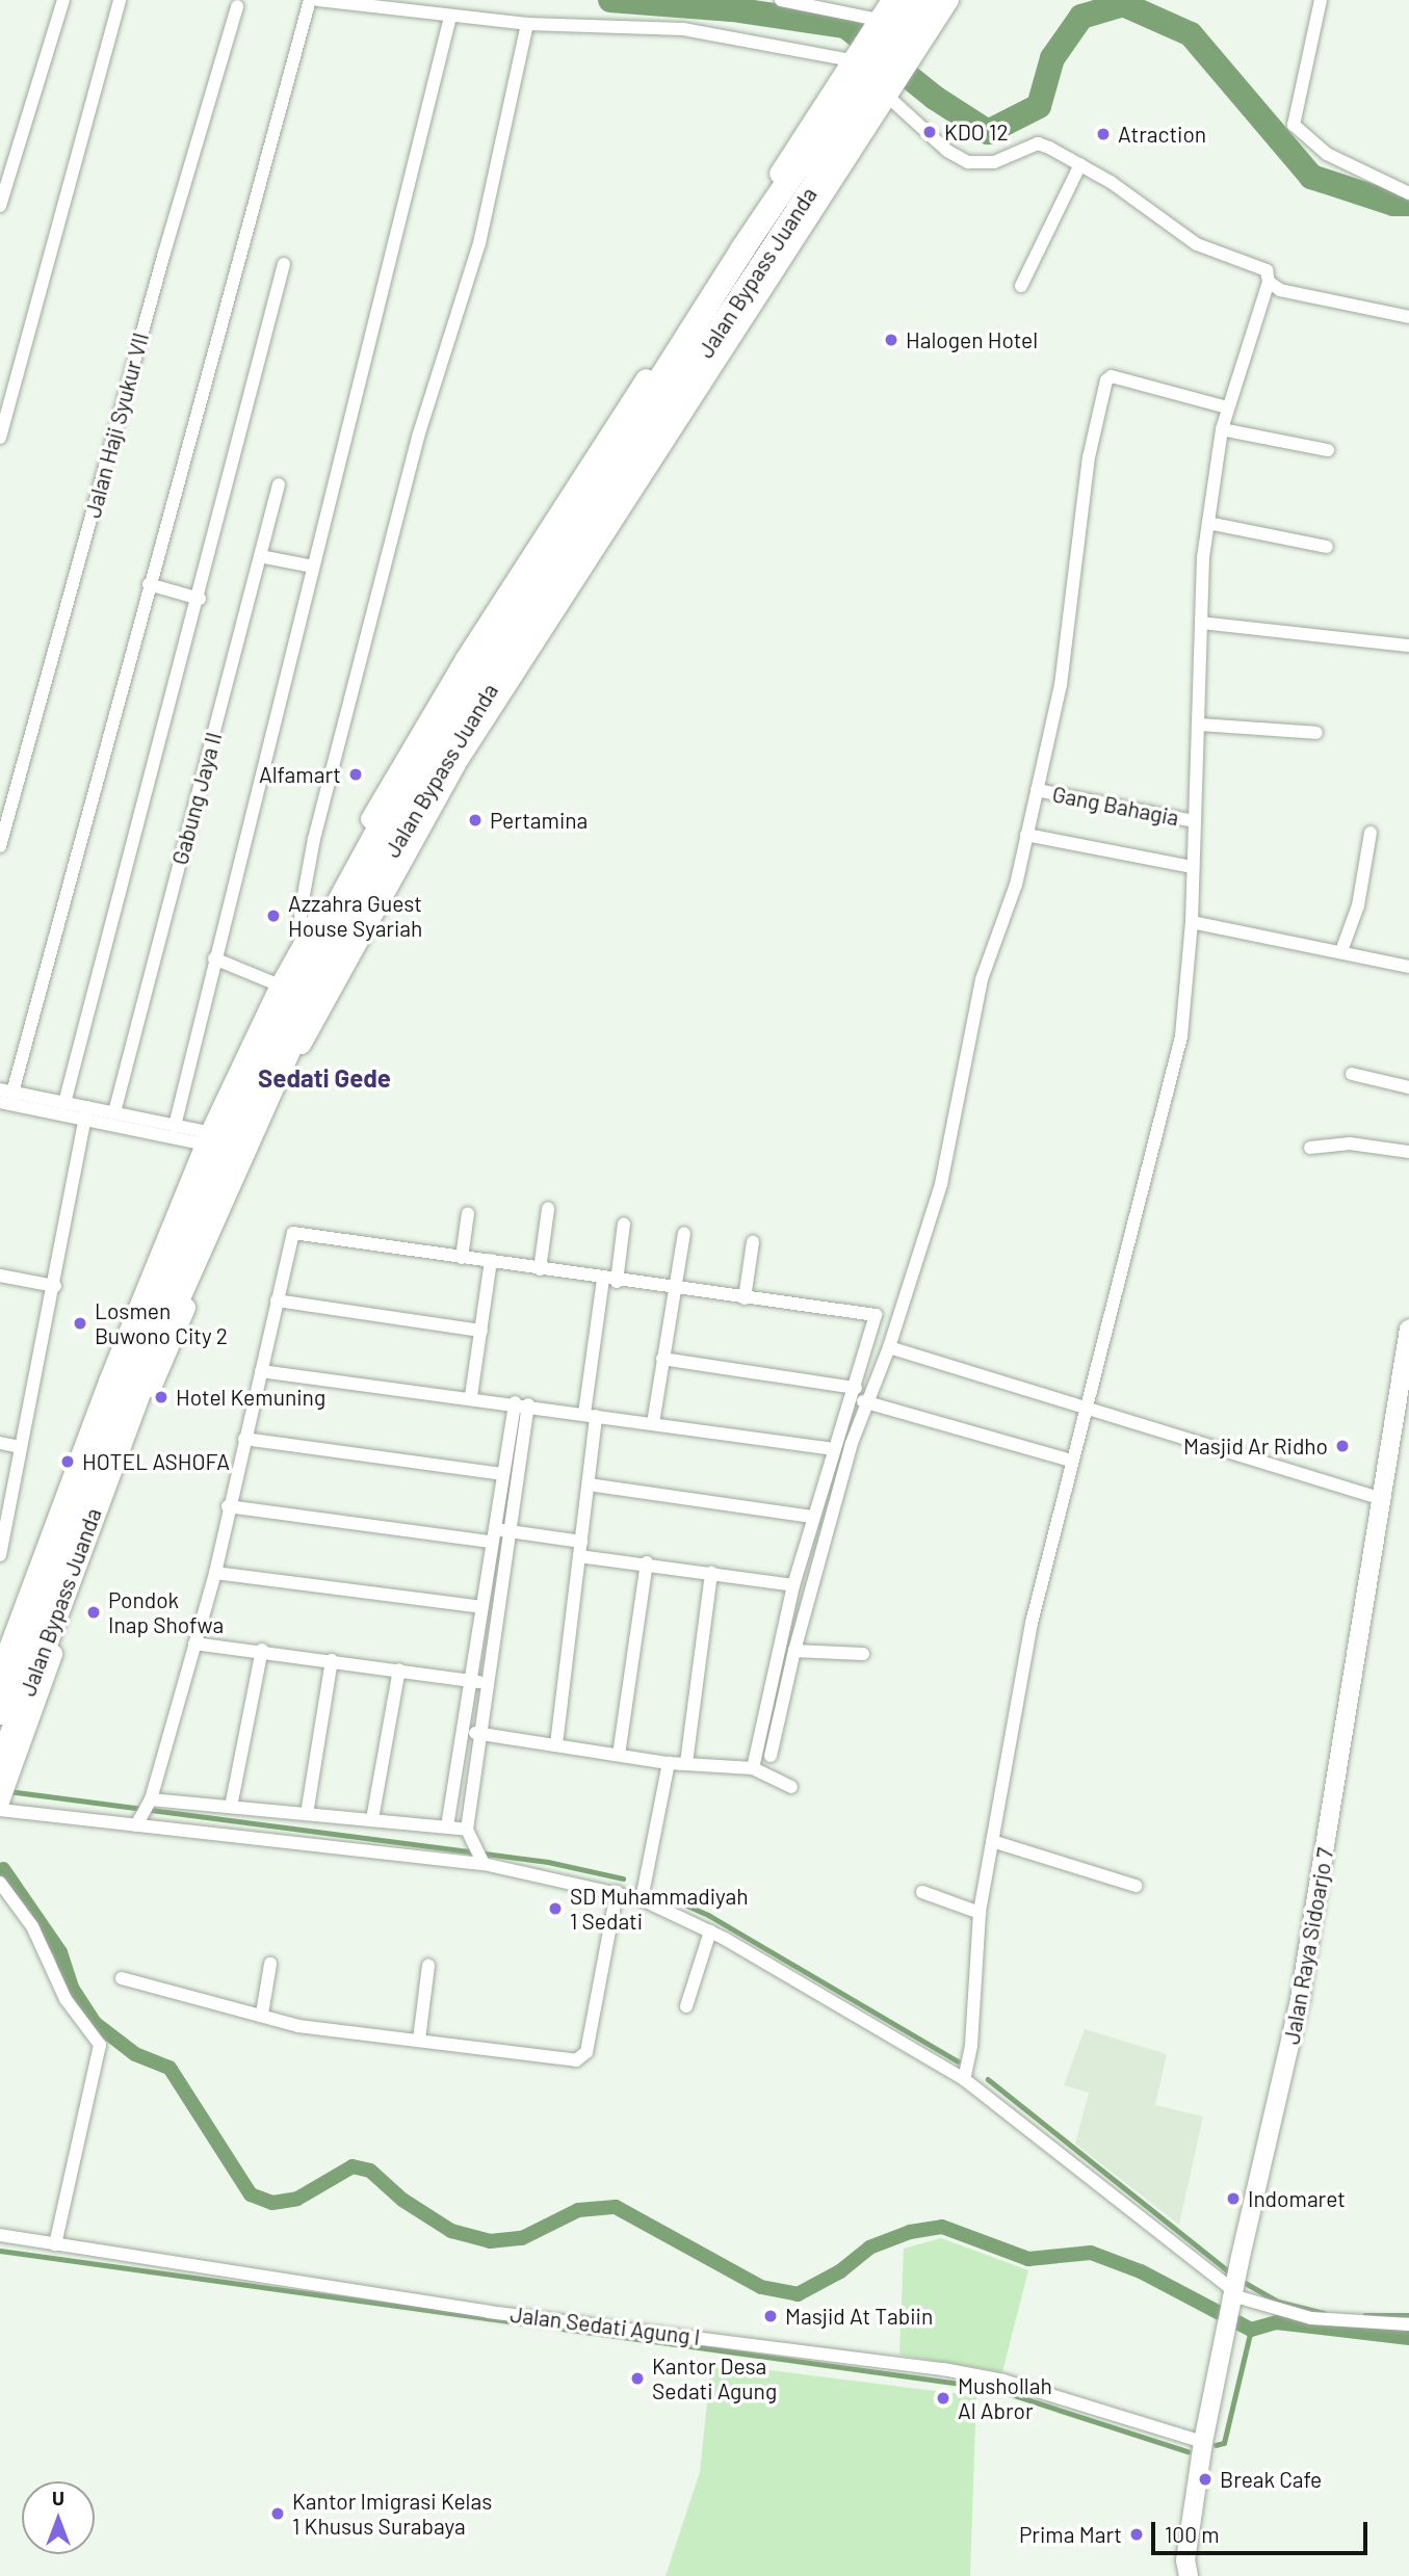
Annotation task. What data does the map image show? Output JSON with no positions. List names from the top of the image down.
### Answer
{
  "streets": {
    "highway": ["Jalan Bypass Juanda"],
    "street": [
      "Jalan Haji Syukur VII",
      "Gabung Jaya II",
      "Gang Bahagia",
      "Jalan Raya Sidoarjo 7",
      "Jalan Sedati Agung I"
    ]
  },
  "crossings": [
    ["Jalan Raya Sidoarjo 7", "Jalan Sedati Agung I"]
  ],
  "districts": ["Sedati Gede"],
  "places": [
    "KDO 12",
    "Atraction",
    "Halogen Hotel",
    "Alfamart",
    "Pertamina",
    "Azzahra Guest House Syariah",
    "Losmen Buwono City 2",
    "Hotel Kemuning",
    "Masjid Ar Ridho",
    "HOTEL ASHOFA",
    "Pondok Inap Shofwa",
    "SD Muhammadiyah 1 Sedati",
    "Indomaret",
    "Masjid At Tabiin",
    "Kantor Desa Sedati Agung",
    "Mushollah Al Abror",
    "Break Cafe",
    "Kantor Imigrasi Kelas 1 Khusus Surabaya",
    "Prima Mart"
  ],
  "scale_bar": "100 m",
  "north": "top"
}
